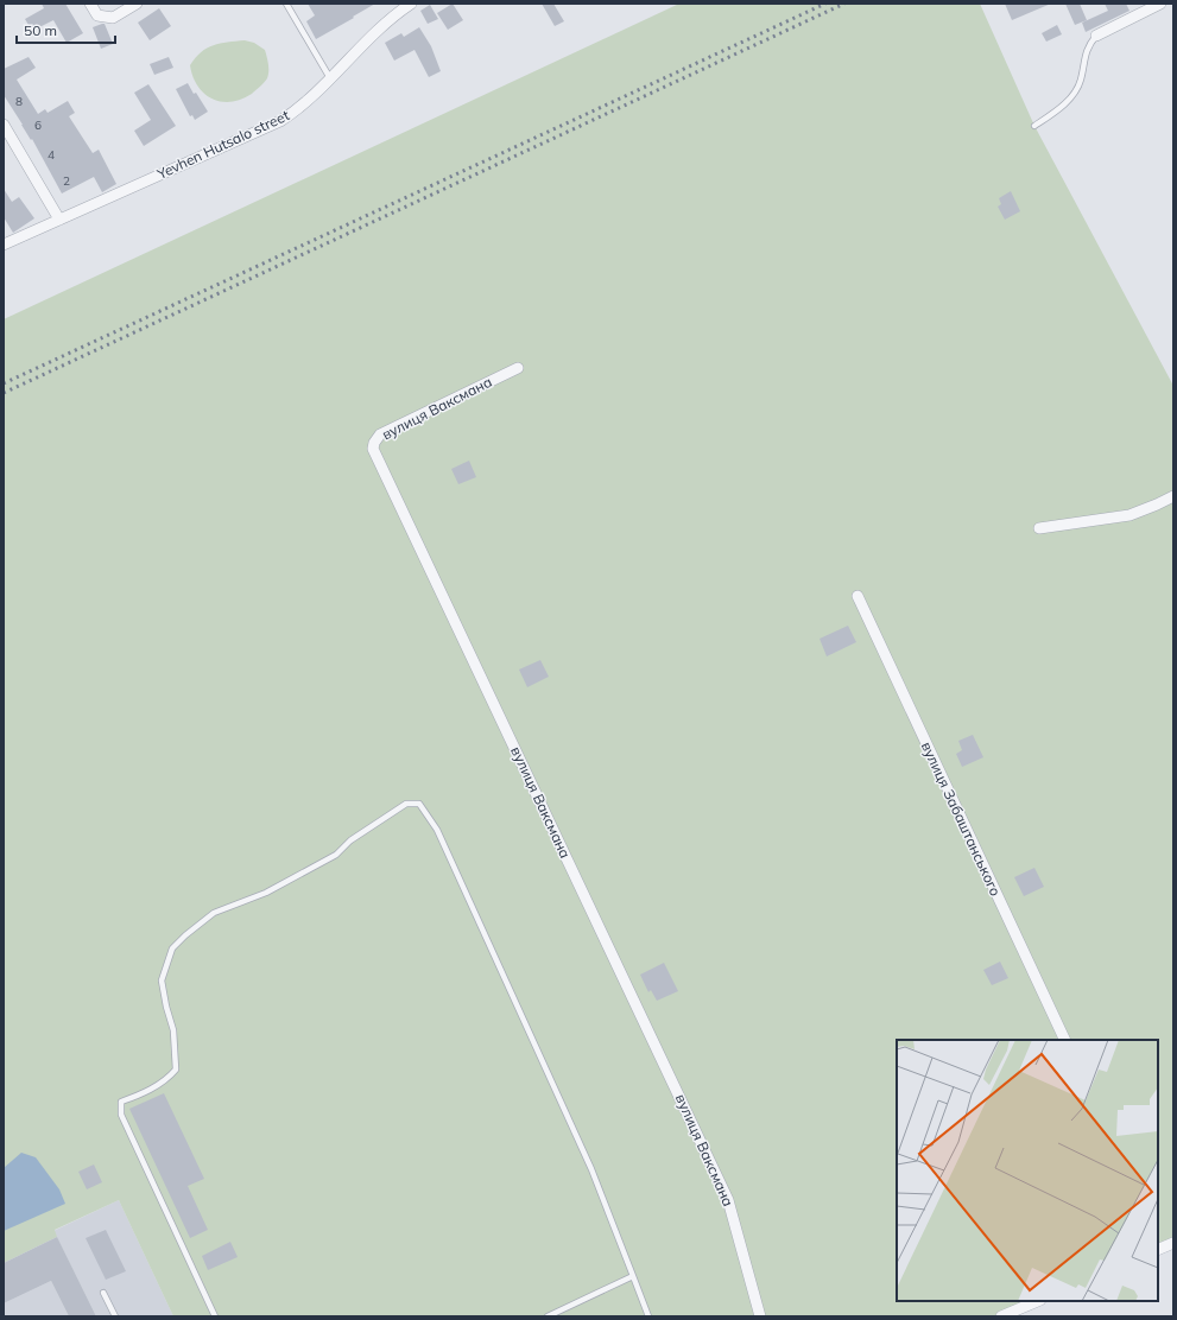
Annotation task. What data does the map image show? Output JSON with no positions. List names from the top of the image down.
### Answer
{
  "streets": {
    "street": ["Yevhen Hutsalo street", "вулиця Ваксмана", "вулиця Забаштанського"]
  },
  "house_numbers": [
    "8",
    "6",
    "4",
    "2"
  ],
  "scale_bar": "50 m"
}
